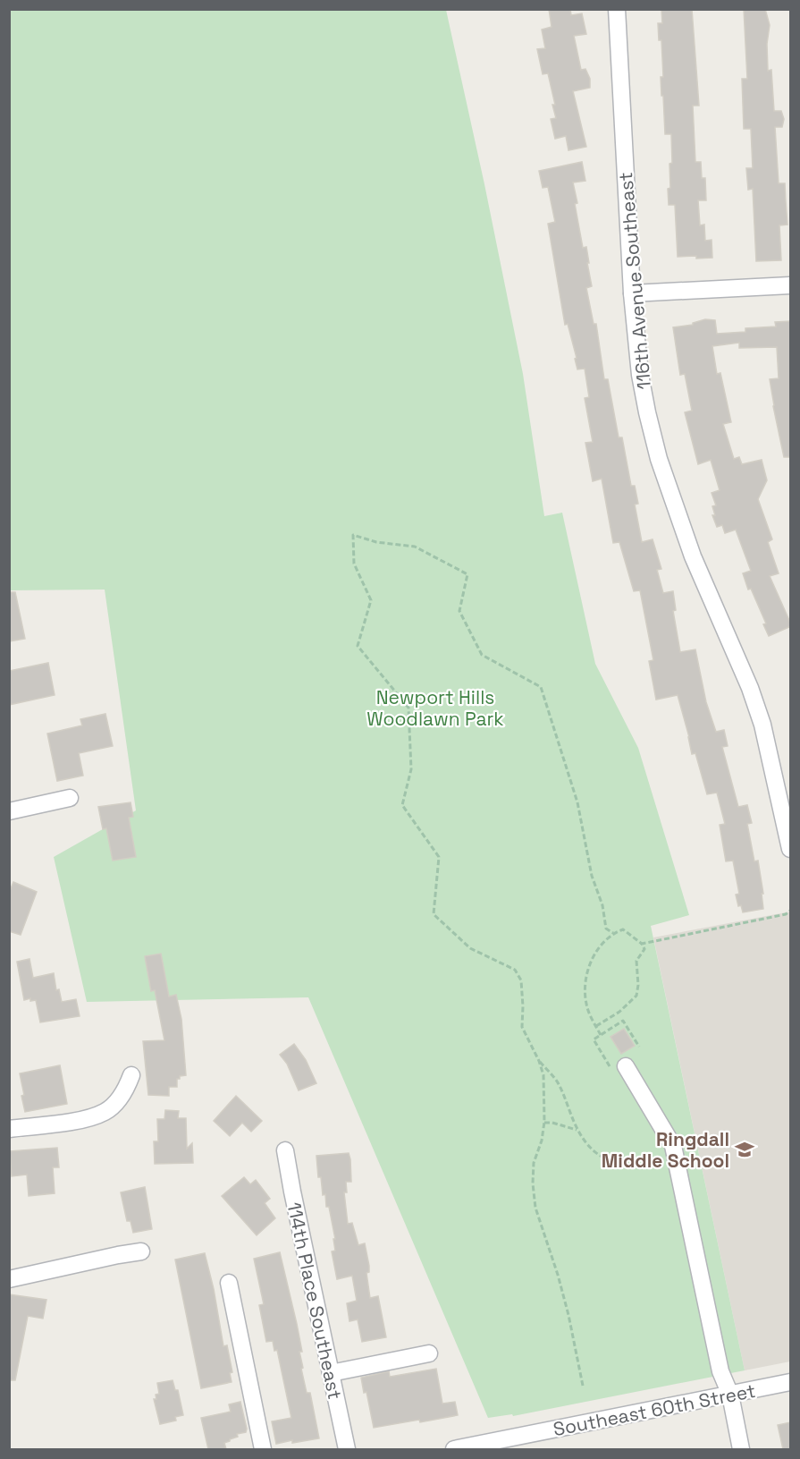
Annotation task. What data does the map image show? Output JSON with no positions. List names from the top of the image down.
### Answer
{
  "streets": {
    "street": ["116th Avenue Southeast", "114th Place Southeast", "Southeast 60th Street"]
  },
  "parks": ["Newport Hills Woodlawn Park"],
  "places": {
    "school or university": ["Ringdall Middle School"]
  }
}
